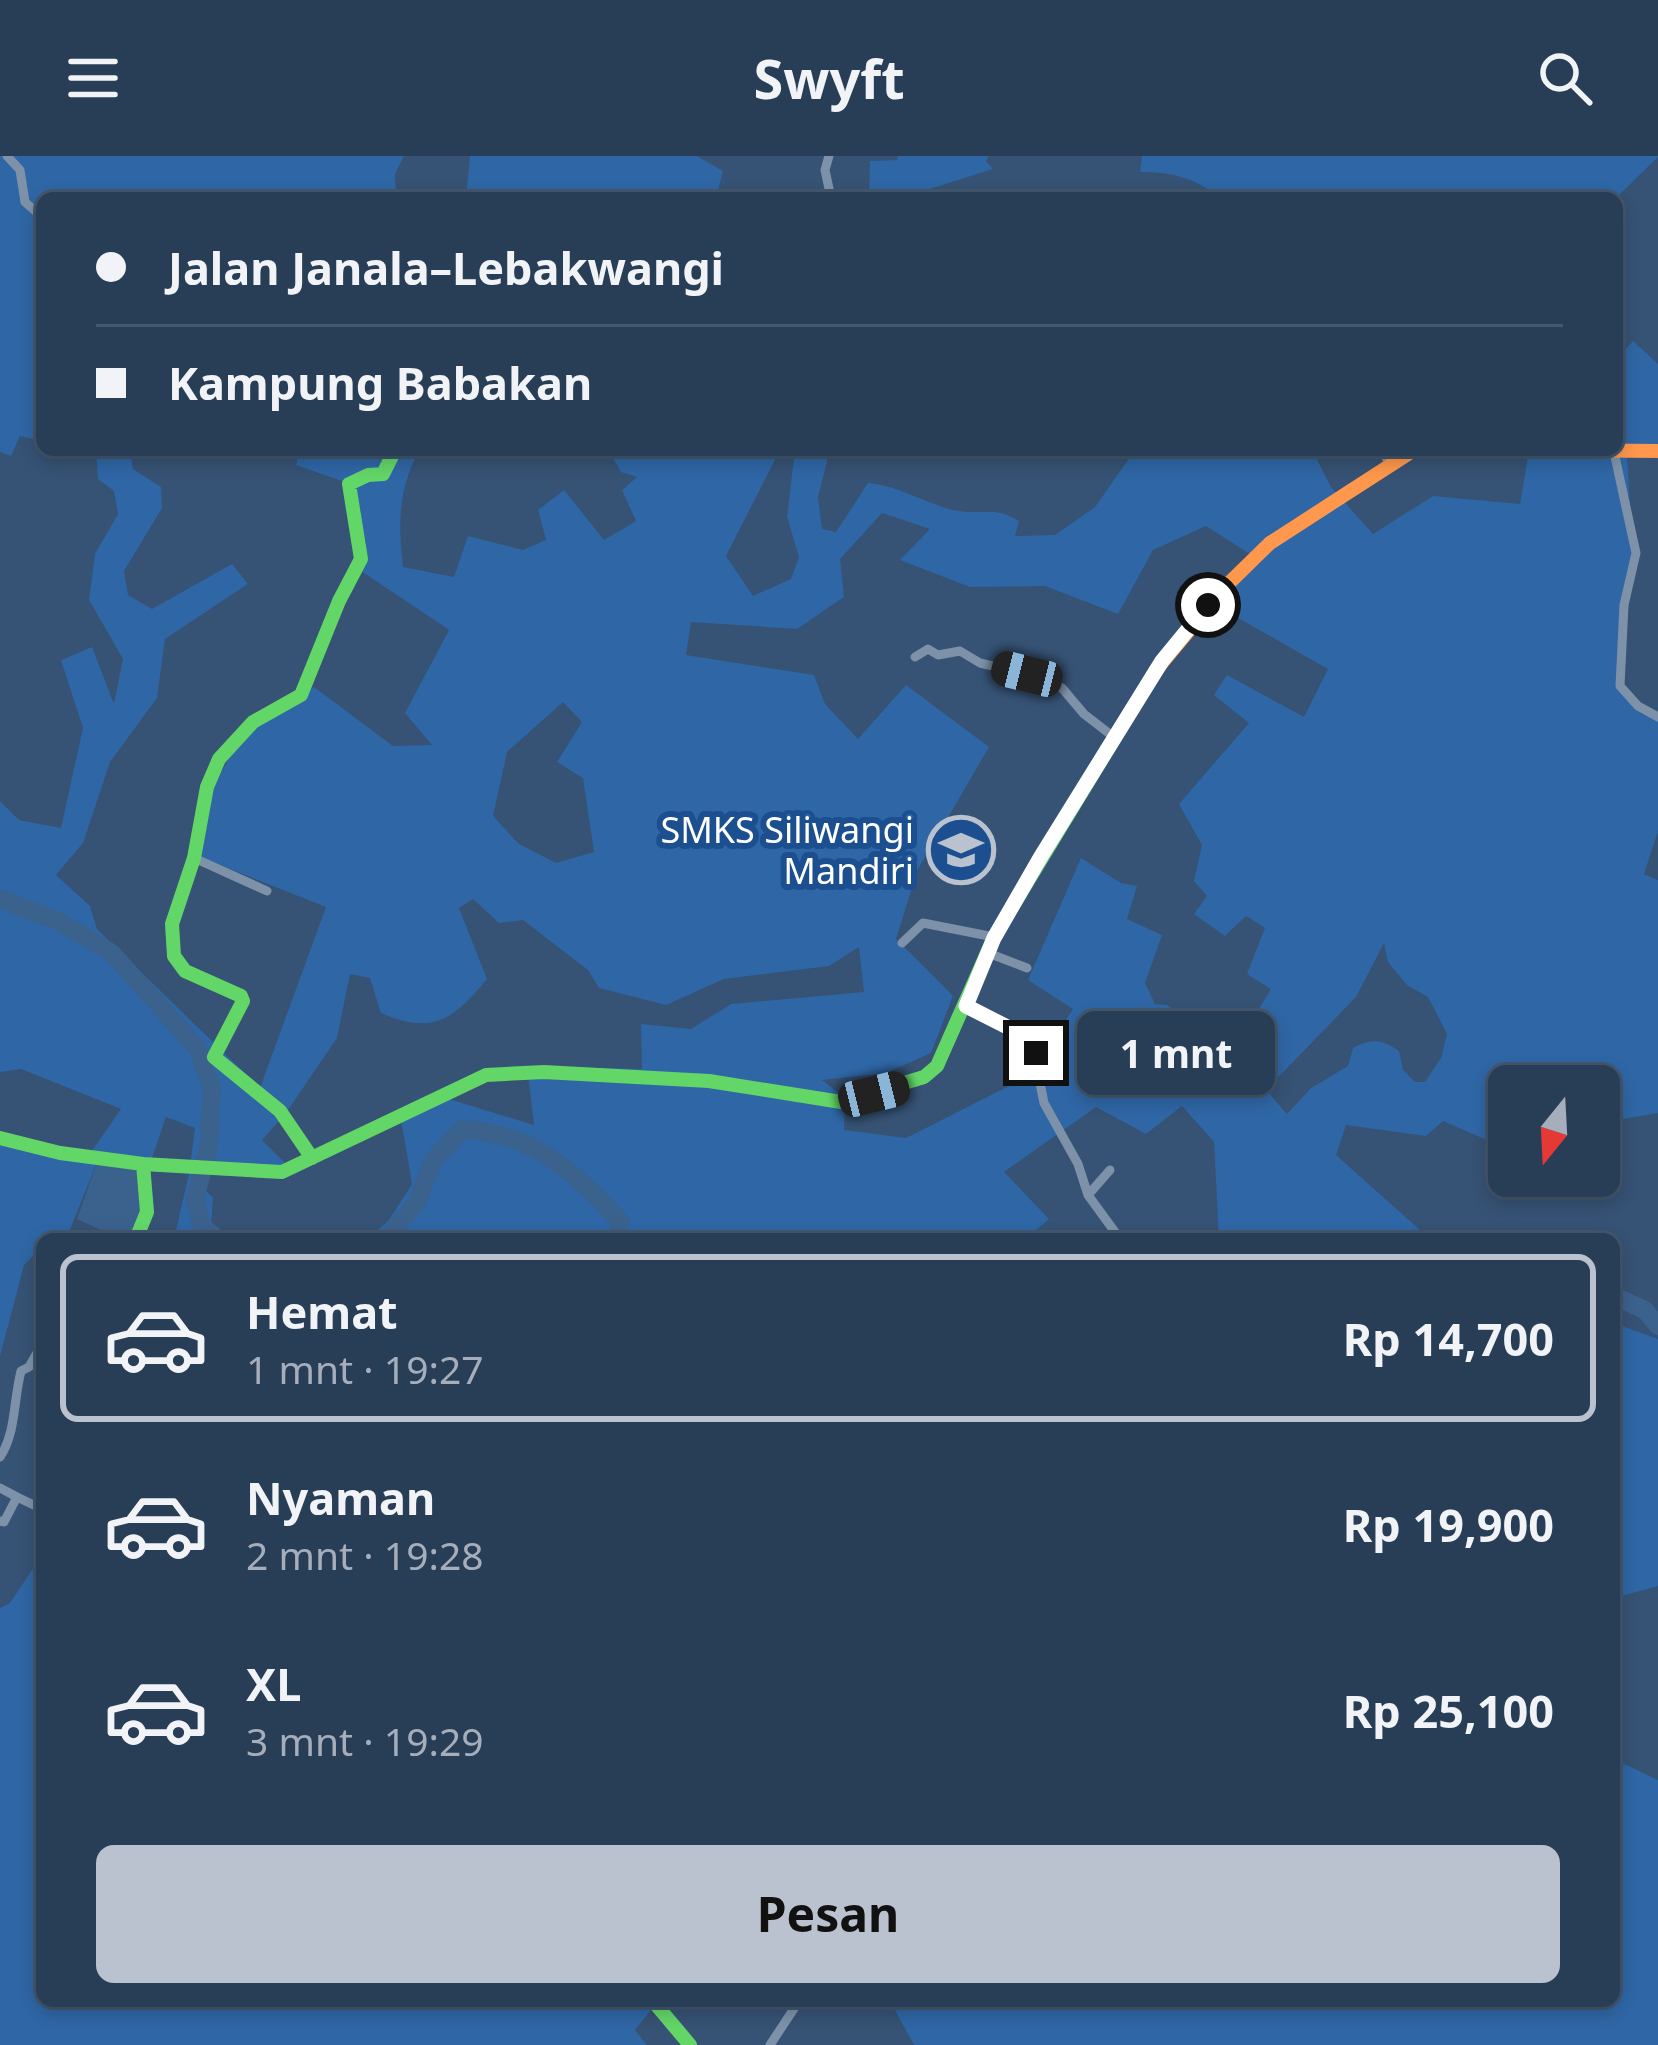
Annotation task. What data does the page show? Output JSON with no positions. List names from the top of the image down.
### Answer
{
  "places": {
    "school or university": ["SMKS Siliwangi Mandiri"]
  },
  "north": "bottom",
  "page": {
    "header": "Swyft",
    "banner": ["Jalan Janala–Lebakwangi", "Kampung Babakan"],
    "bubble": "1 mnt",
    "list": [
      {
        "name": "Hemat",
        "note": "1 mnt · 19:27",
        "value": "Rp 14,700"
      },
      {
        "name": "Nyaman",
        "note": "2 mnt · 19:28",
        "value": "Rp 19,900"
      },
      {
        "name": "XL",
        "note": "3 mnt · 19:29",
        "value": "Rp 25,100"
      }
    ],
    "buttons": "Pesan"
  }
}
